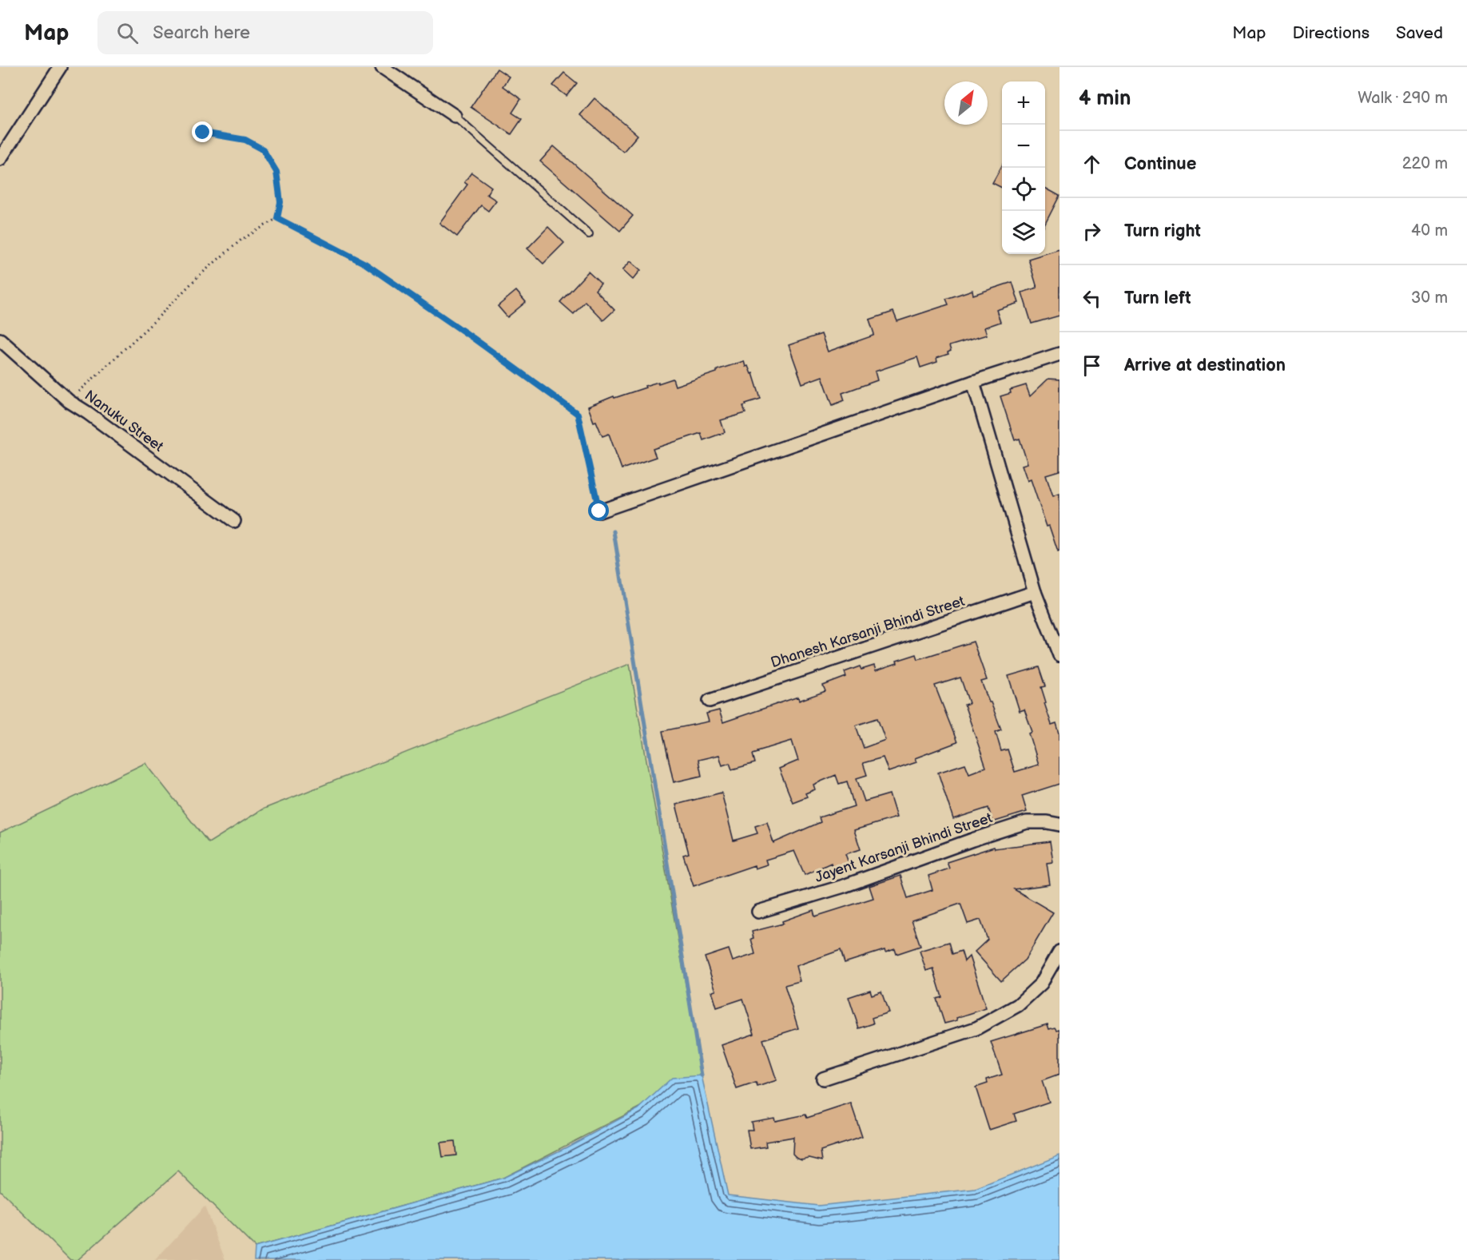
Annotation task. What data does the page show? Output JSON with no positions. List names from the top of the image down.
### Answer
{
  "streets": {
    "street": ["Nanuku Street", "Dhanesh Karsanji Bhindi Street", "Jayent Karsanji Bhindi Street"]
  },
  "north": "top right",
  "page": {
    "header": "Map",
    "search": "Search here",
    "nav": ["Map", "Directions", "Saved"],
    "heading": ["4 min", "Walk · 290 m"],
    "map_buttons": ["+", "−"],
    "list": [
      ["Continue", "220 m"],
      ["Turn right", "40 m"],
      ["Turn left", "30 m"],
      "Arrive at destination"
    ]
  }
}
